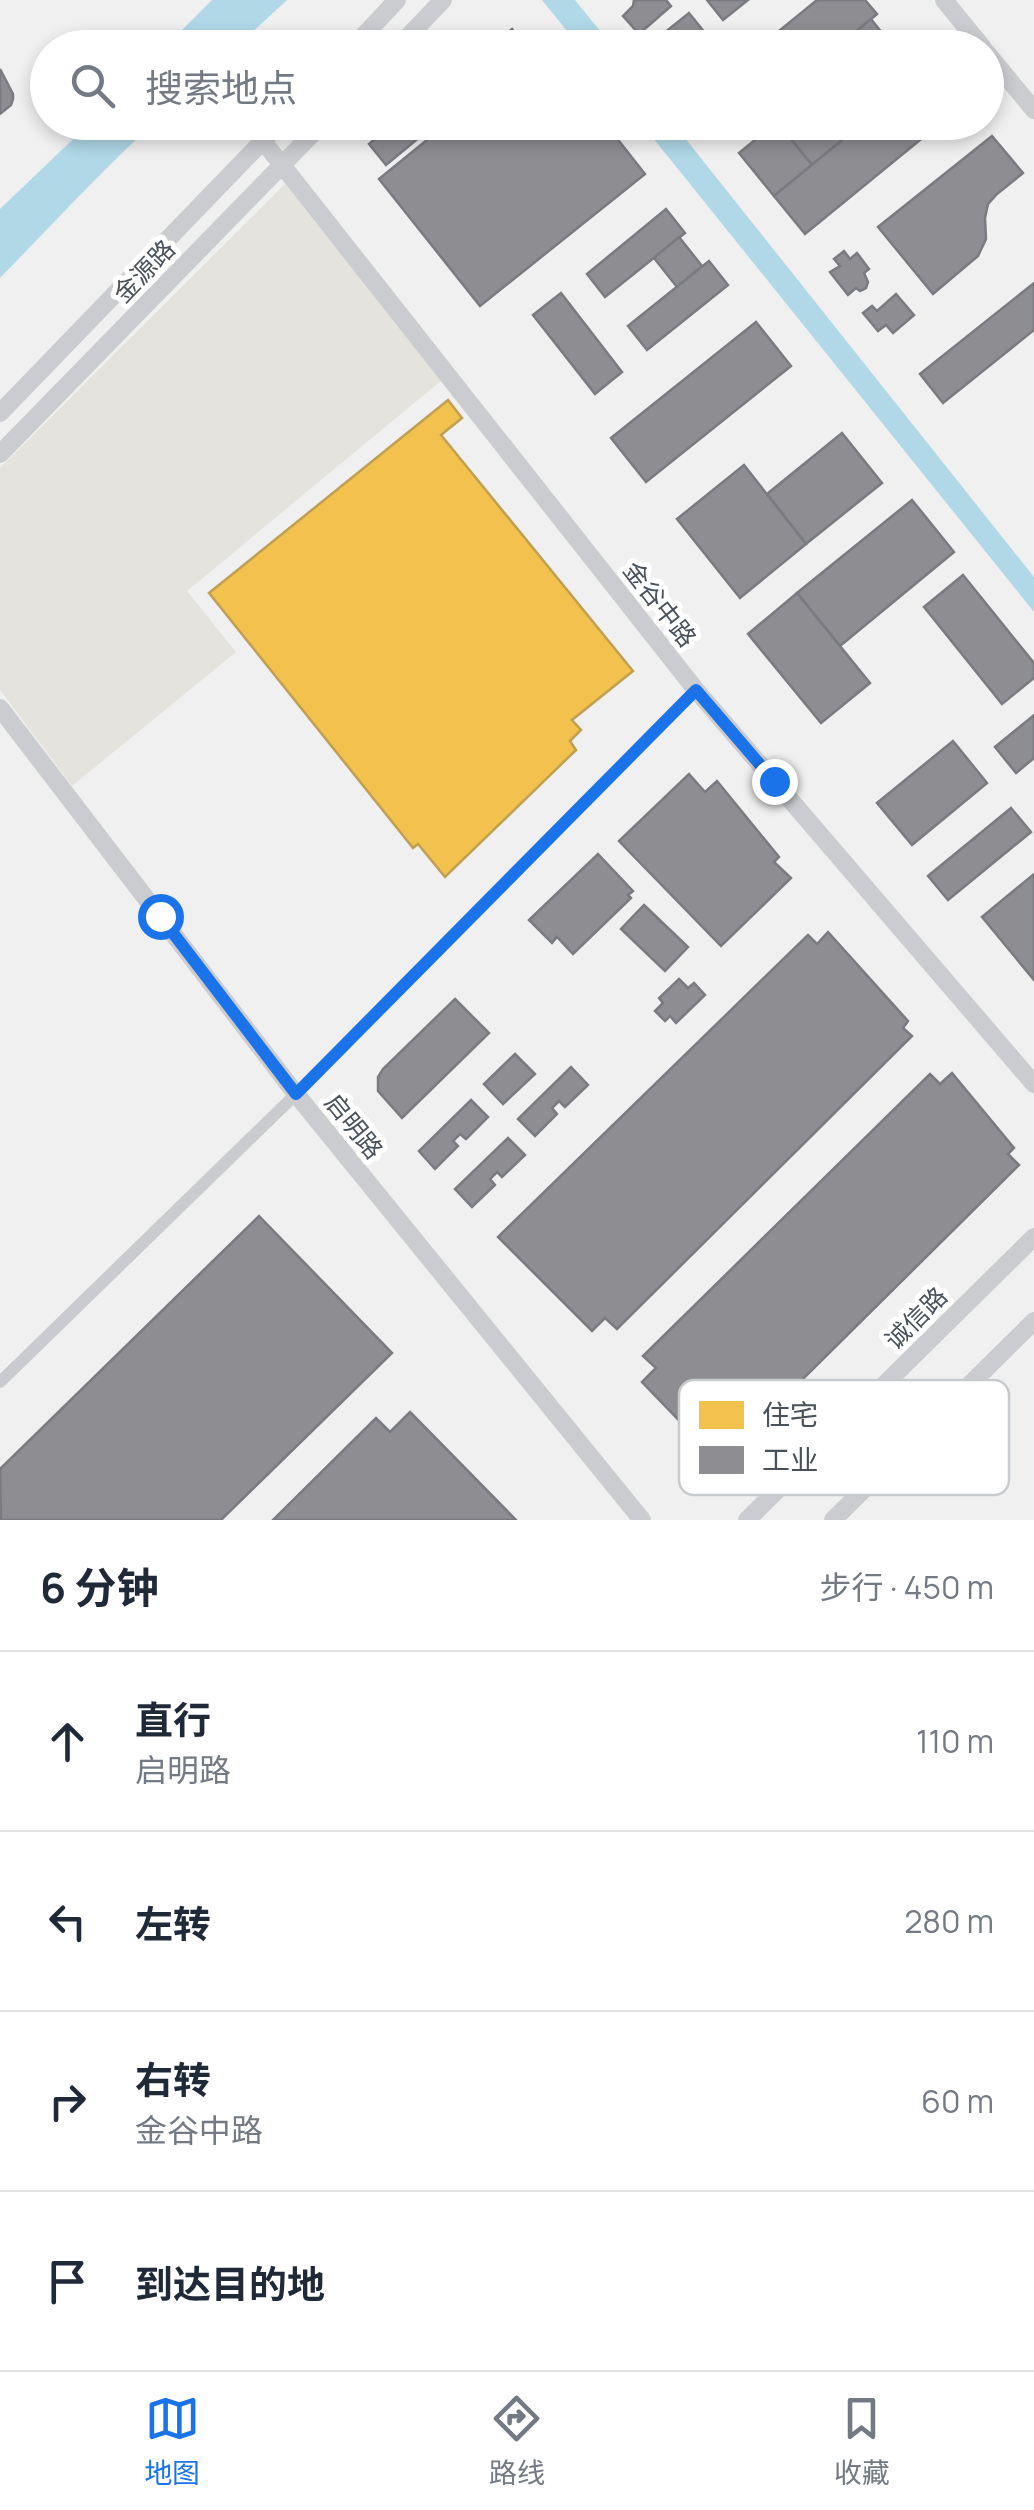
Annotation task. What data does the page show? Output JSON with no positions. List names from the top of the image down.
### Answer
{
  "streets": {
    "street": [
      "金源路",
      "金谷中路",
      "启明路",
      "诚信路"
    ]
  },
  "crossings": [
    ["金源路", "金谷中路"]
  ],
  "legend": ["住宅", "工业"],
  "page": {
    "search": "搜索地点",
    "heading": ["6 分钟", "步行 · 450 m"],
    "list": [
      ["直行", "启明路", "110 m"],
      ["左转", "280 m"],
      ["右转", "金谷中路", "60 m"],
      "到达目的地"
    ],
    "nav": ["地图", "路线", "收藏"]
  }
}
